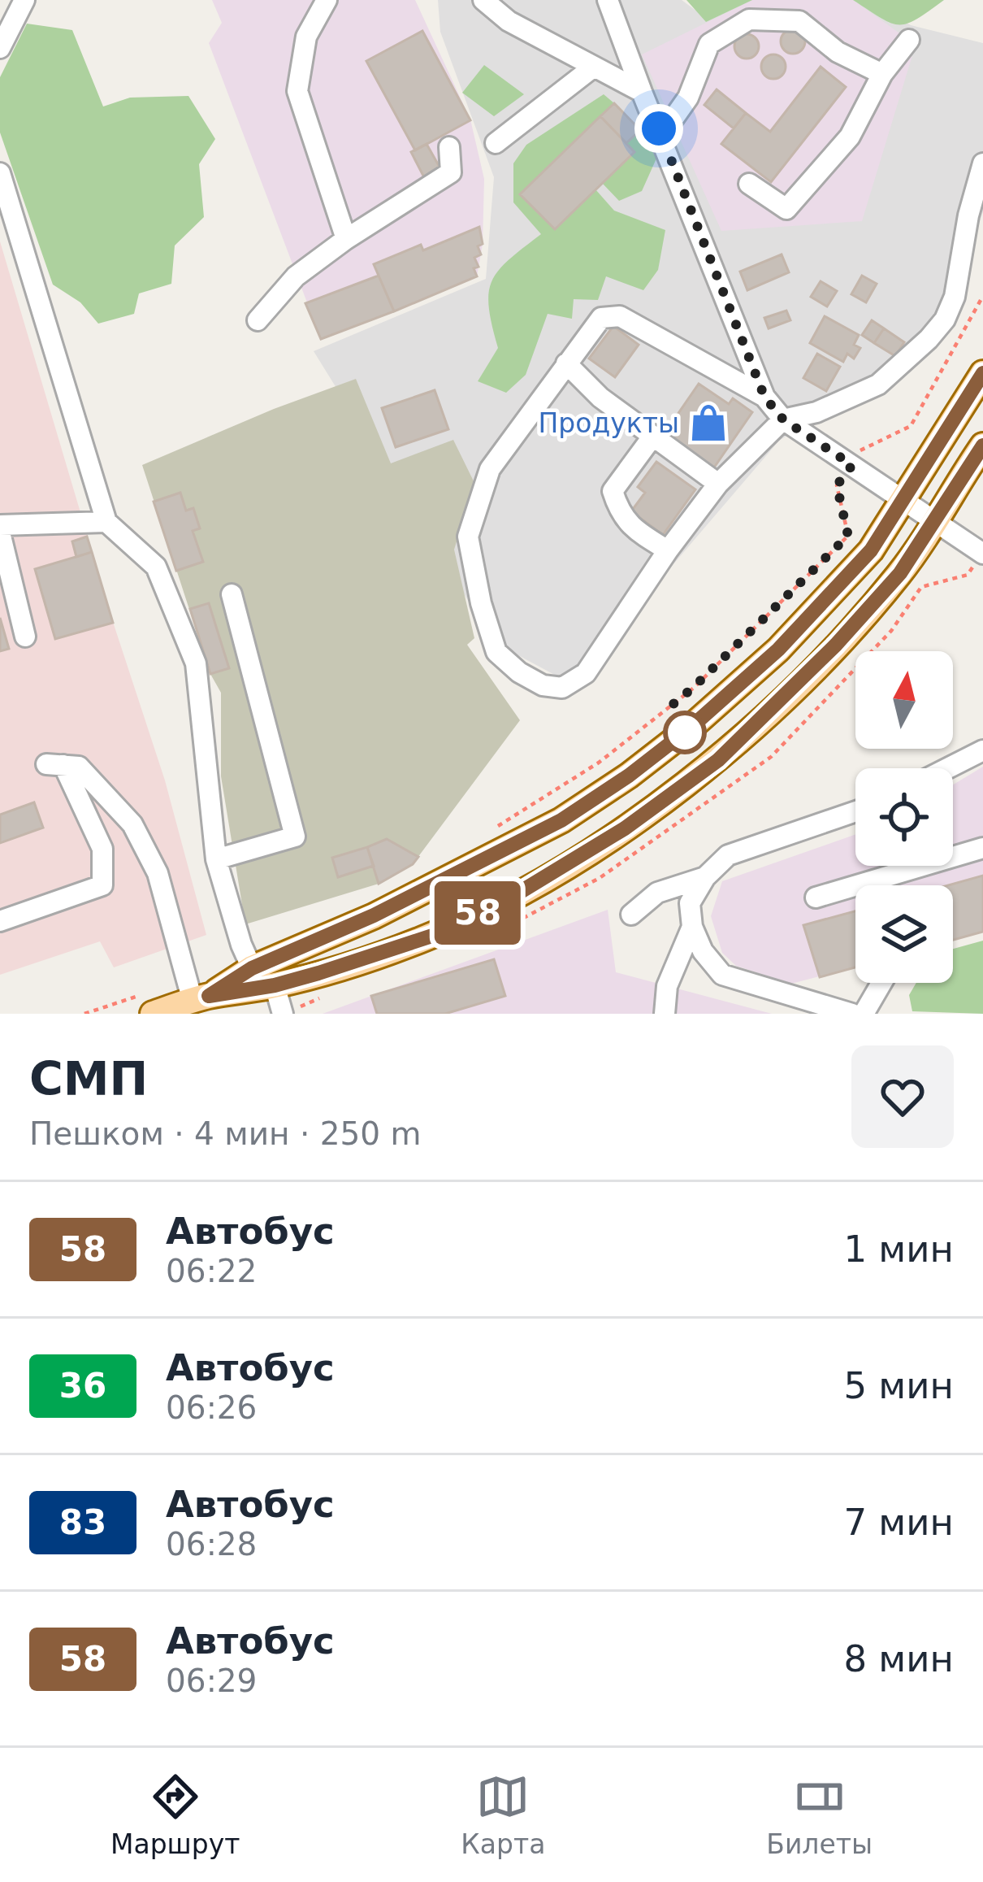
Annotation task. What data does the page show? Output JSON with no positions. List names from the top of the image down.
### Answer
{
  "places": {
    "shop": ["Продукты"]
  },
  "lines": ["bus line 58"],
  "north": "top",
  "page": {
    "on_map": "58",
    "heading": ["СМП", "Пешком · 4 мин · 250 m"],
    "list": [
      {
        "mark": "58",
        "name": "Автобус",
        "note": "06:22",
        "value": "1 мин"
      },
      {
        "mark": "36",
        "name": "Автобус",
        "note": "06:26",
        "value": "5 мин"
      },
      {
        "mark": "83",
        "name": "Автобус",
        "note": "06:28",
        "value": "7 мин"
      },
      {
        "mark": "58",
        "name": "Автобус",
        "note": "06:29",
        "value": "8 мин"
      }
    ],
    "tabs": ["Маршрут", "Карта", "Билеты"]
  }
}
